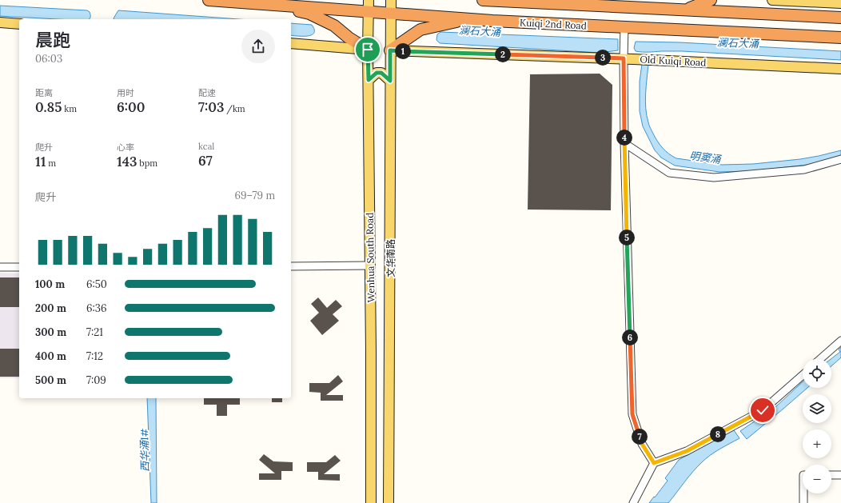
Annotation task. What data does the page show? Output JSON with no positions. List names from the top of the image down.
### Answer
{
  "streets": {
    "highway": ["Kuiqi 2nd Road"],
    "main road": ["Old Kuiqi Road", "Wenhua South Road", "文华南路"]
  },
  "crossings": [
    ["Kuiqi 2nd Road", "Wenhua South Road"],
    ["Kuiqi 2nd Road", "文华南路"],
    ["Old Kuiqi Road", "文华南路"]
  ],
  "water": ["澜石大涌", "明窦涌", "西华涌1#"],
  "page": {
    "heading": ["晨跑", "06:03"],
    "pins": [
      "1",
      "2",
      "3",
      "4",
      "5",
      "6",
      "8",
      "7"
    ],
    "stats": [
      ["距离", "0.85 km"],
      ["用时", "6:00"],
      ["配速", "7:03 /km"],
      ["爬升", "11 m"],
      ["心率", "143 bpm"],
      ["kcal", "67"]
    ],
    "chart": ["爬升", "69–79 m"],
    "list": [
      {
        "name": "100 m",
        "note": "6:50"
      },
      {
        "name": "200 m",
        "note": "6:36"
      },
      {
        "name": "300 m",
        "note": "7:21"
      },
      {
        "name": "400 m",
        "note": "7:12"
      },
      {
        "name": "500 m",
        "note": "7:09"
      }
    ],
    "map_buttons": ["+", "−"]
  }
}
